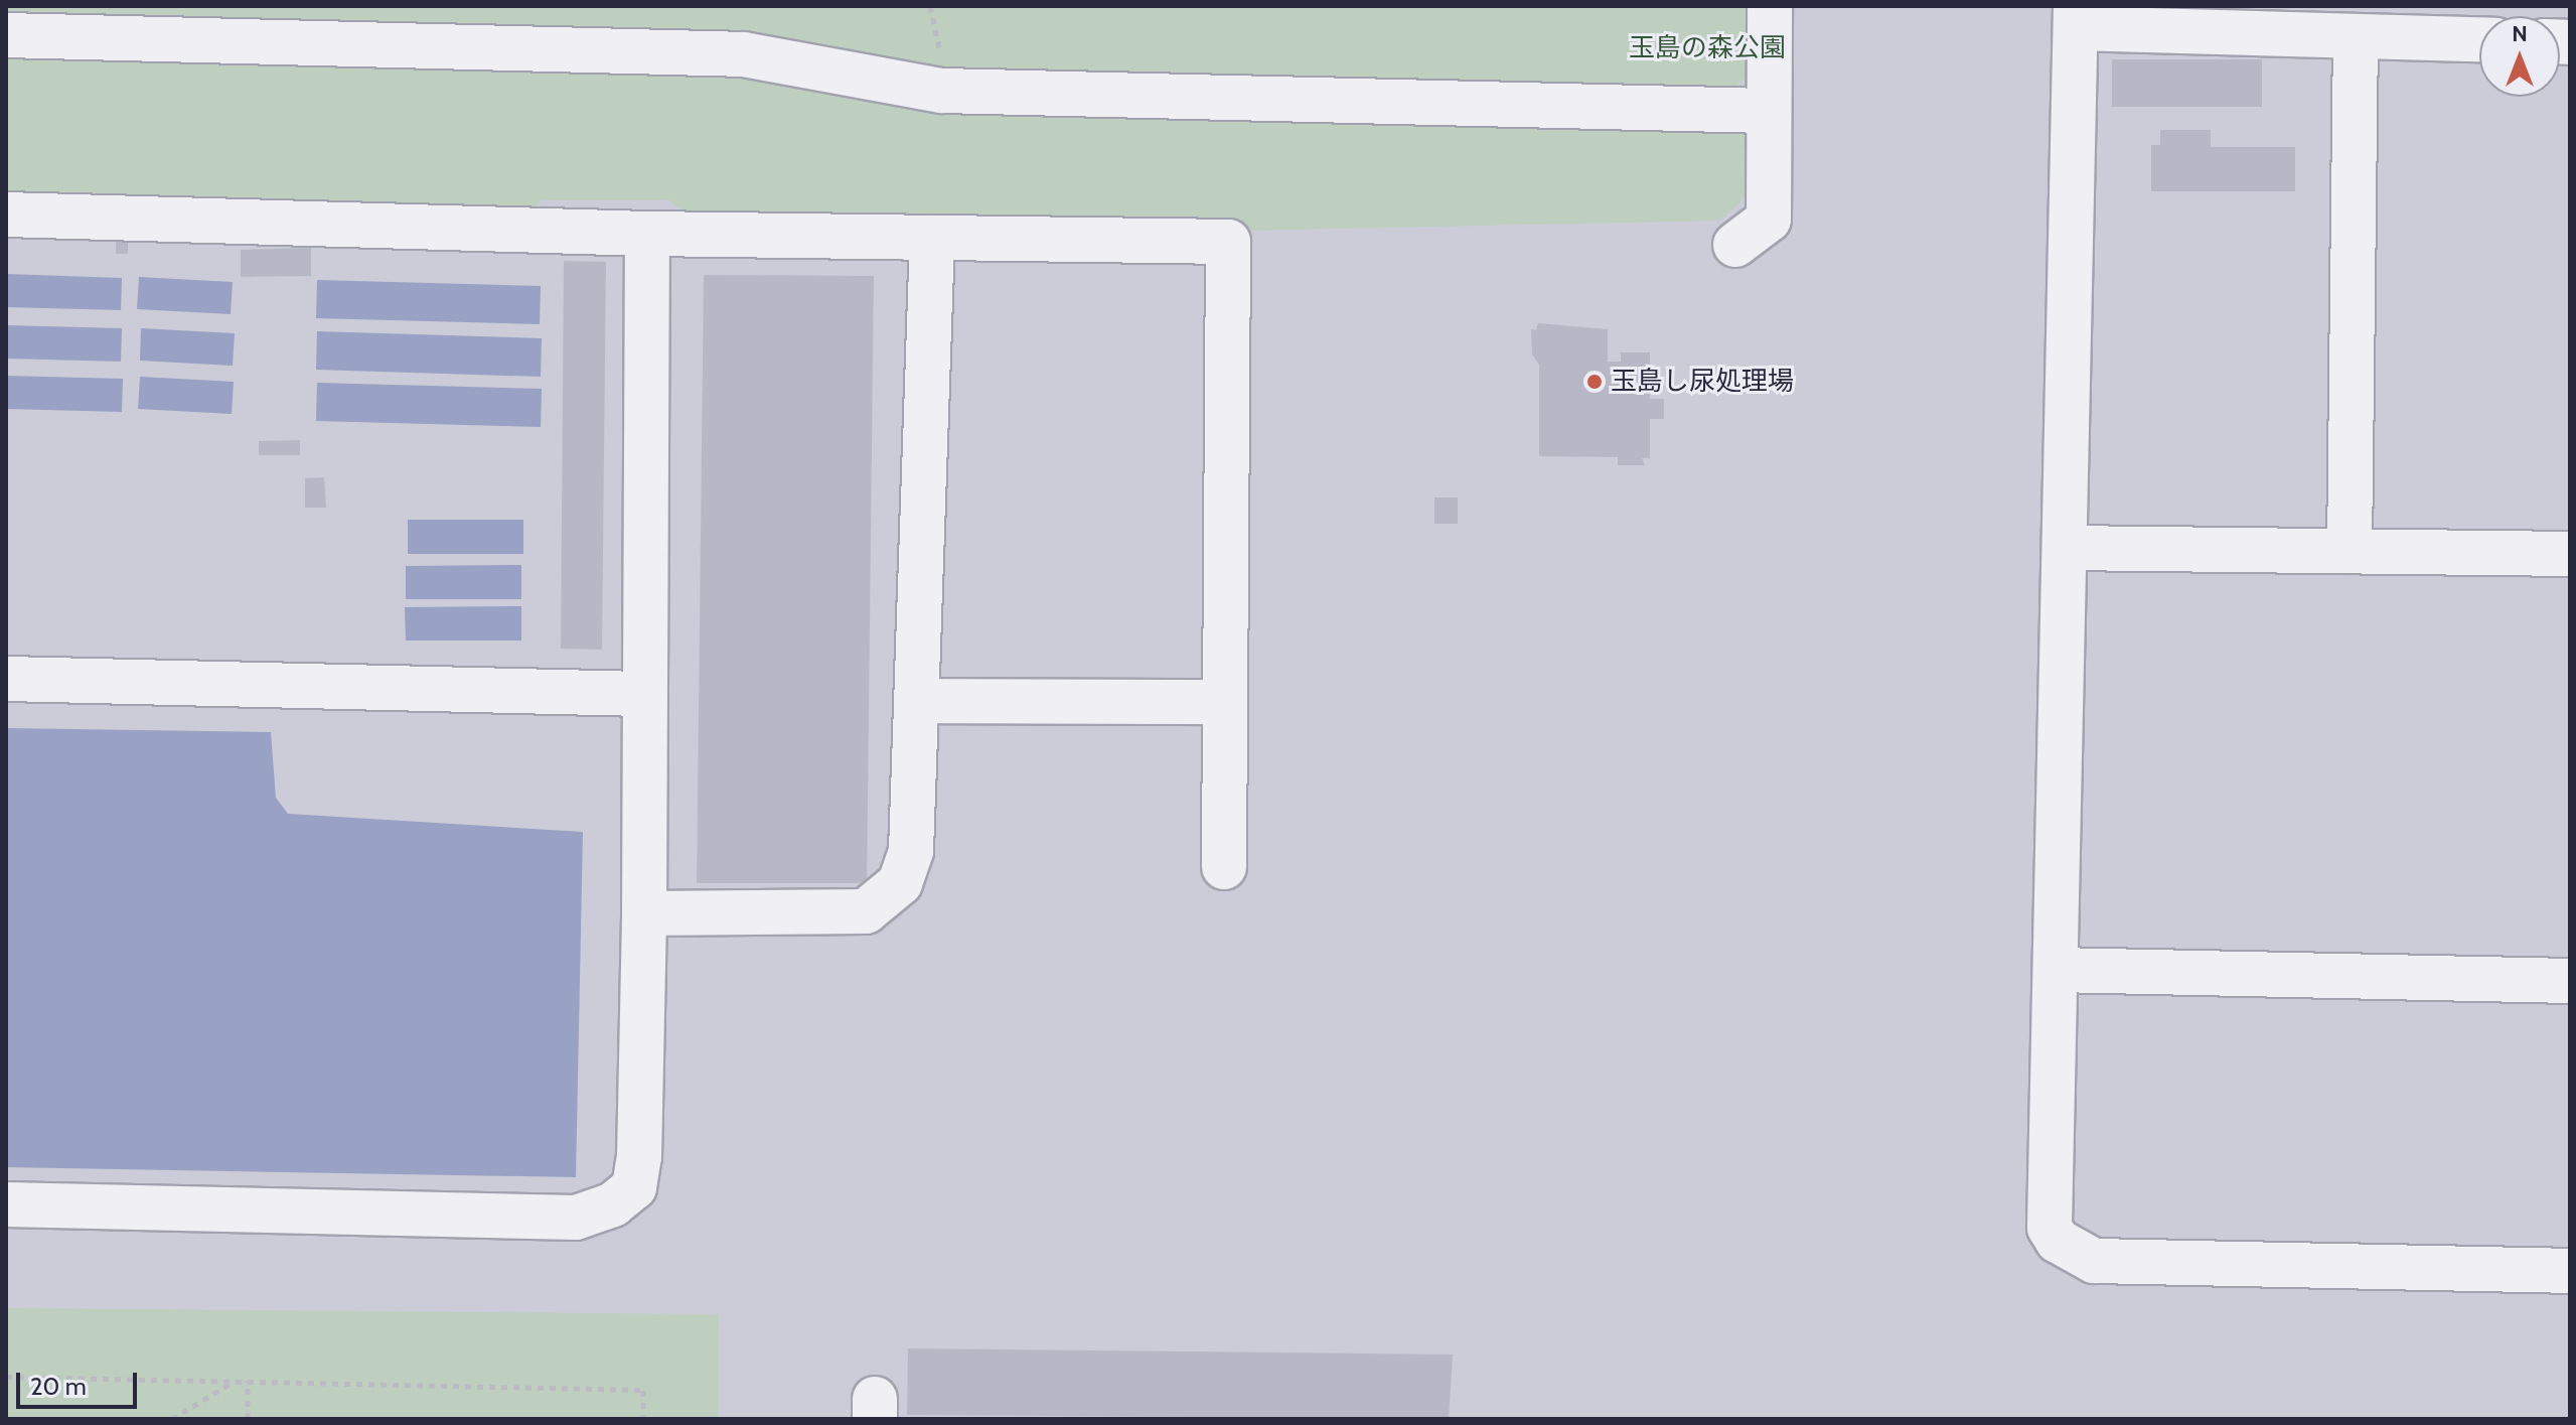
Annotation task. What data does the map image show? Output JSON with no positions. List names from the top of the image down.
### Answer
{
  "parks": ["玉島の森公園"],
  "places": ["玉島し尿処理場"],
  "scale_bar": "20 m",
  "north": "top"
}
